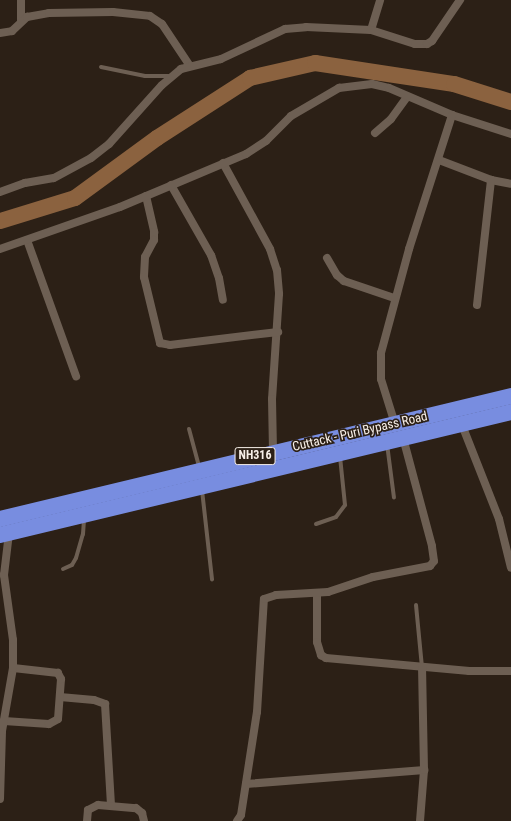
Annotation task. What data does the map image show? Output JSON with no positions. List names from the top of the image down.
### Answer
{
  "streets": {
    "highway": ["Cuttack - Puri Bypass Road", "NH316"]
  }
}
